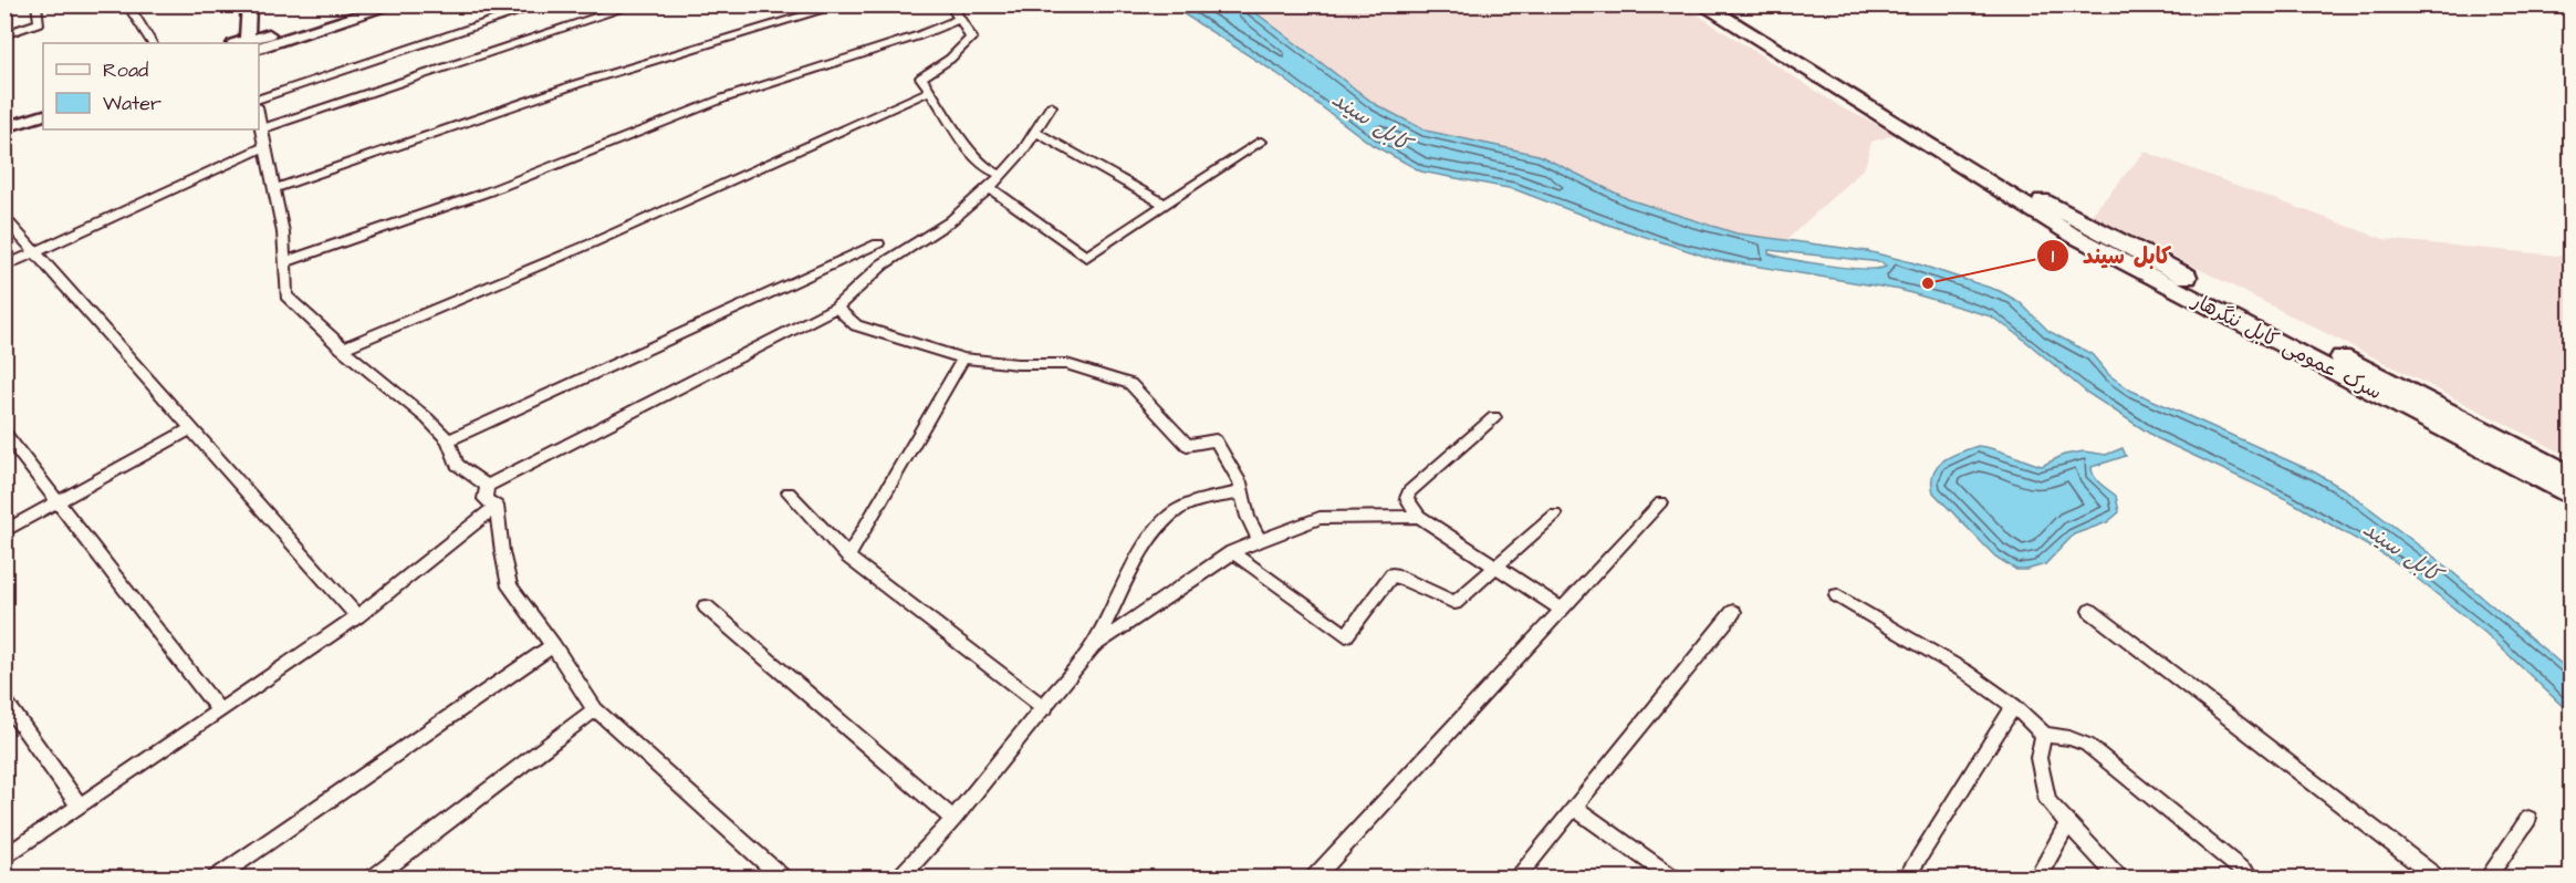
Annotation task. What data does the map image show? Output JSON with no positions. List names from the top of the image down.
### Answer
{
  "streets": {
    "highway": ["سرک عمومی کابل ننگرهار"]
  },
  "water": ["کابل سيند"],
  "places": ["کابل سيند"],
  "legend": ["Road", "Water"]
}
